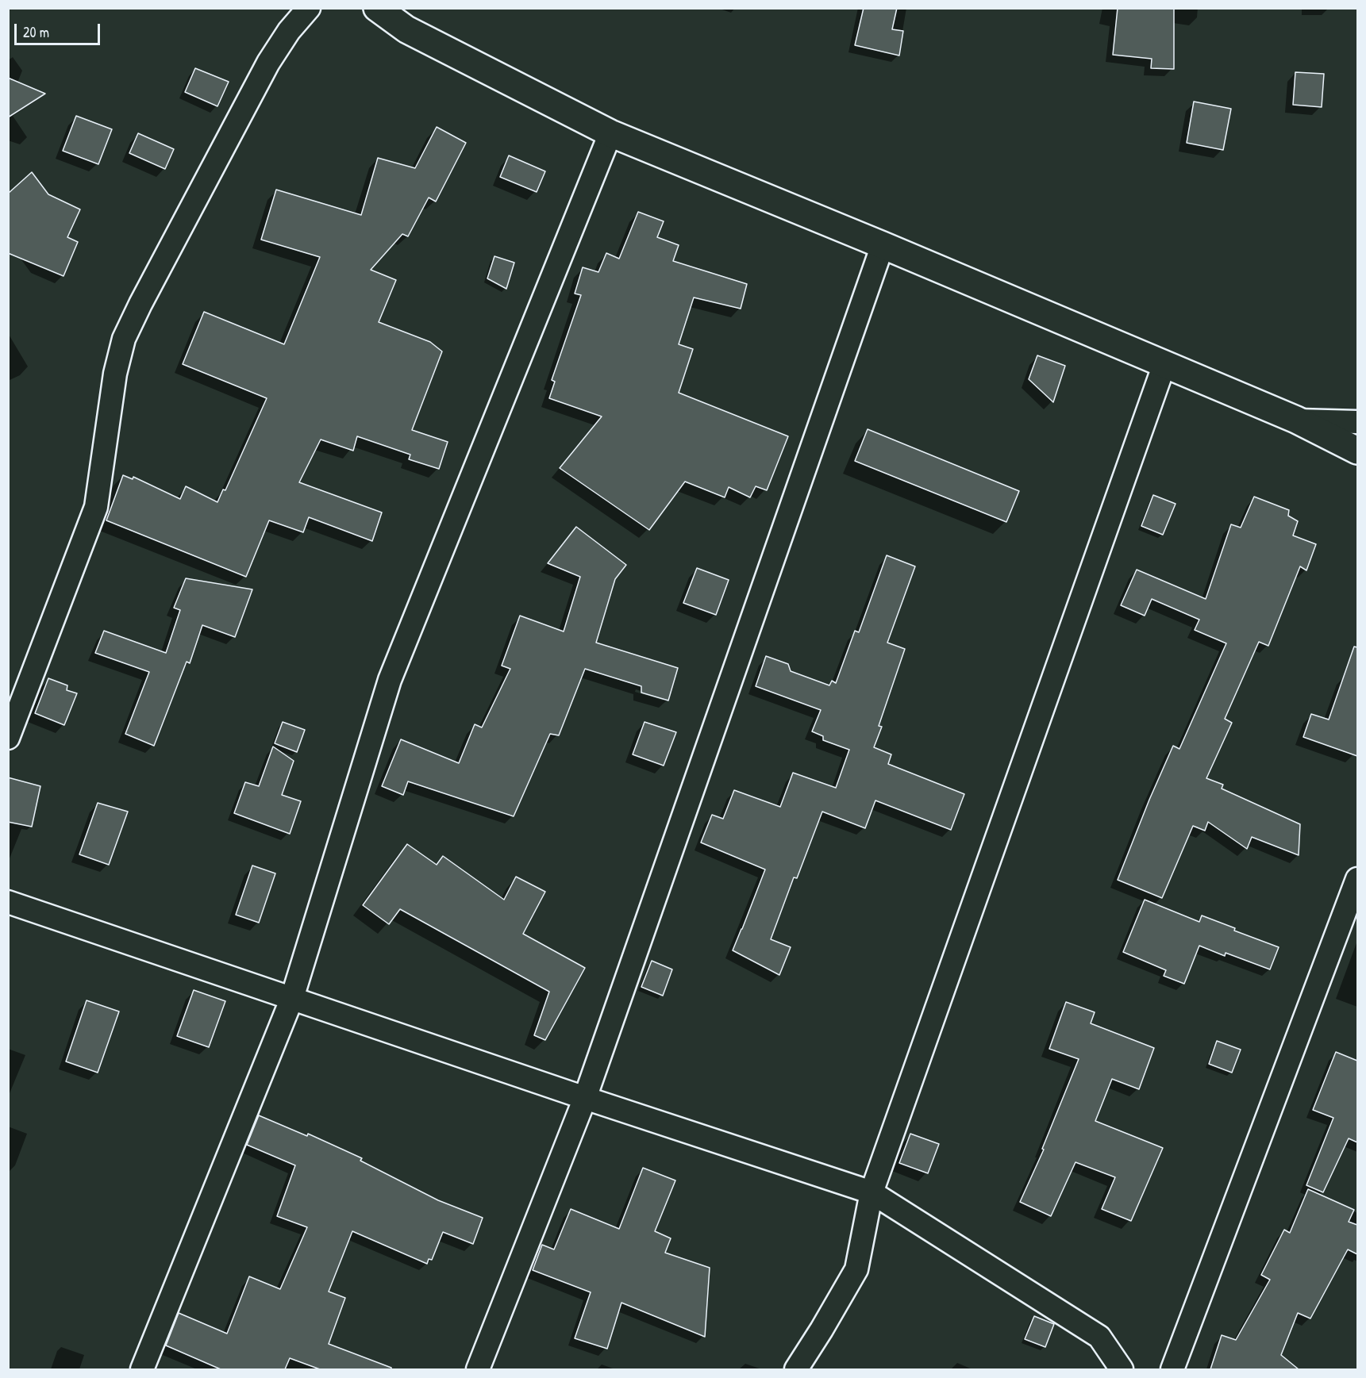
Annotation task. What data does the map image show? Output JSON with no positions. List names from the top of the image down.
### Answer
{
  "scale_bar": "20 m"
}
